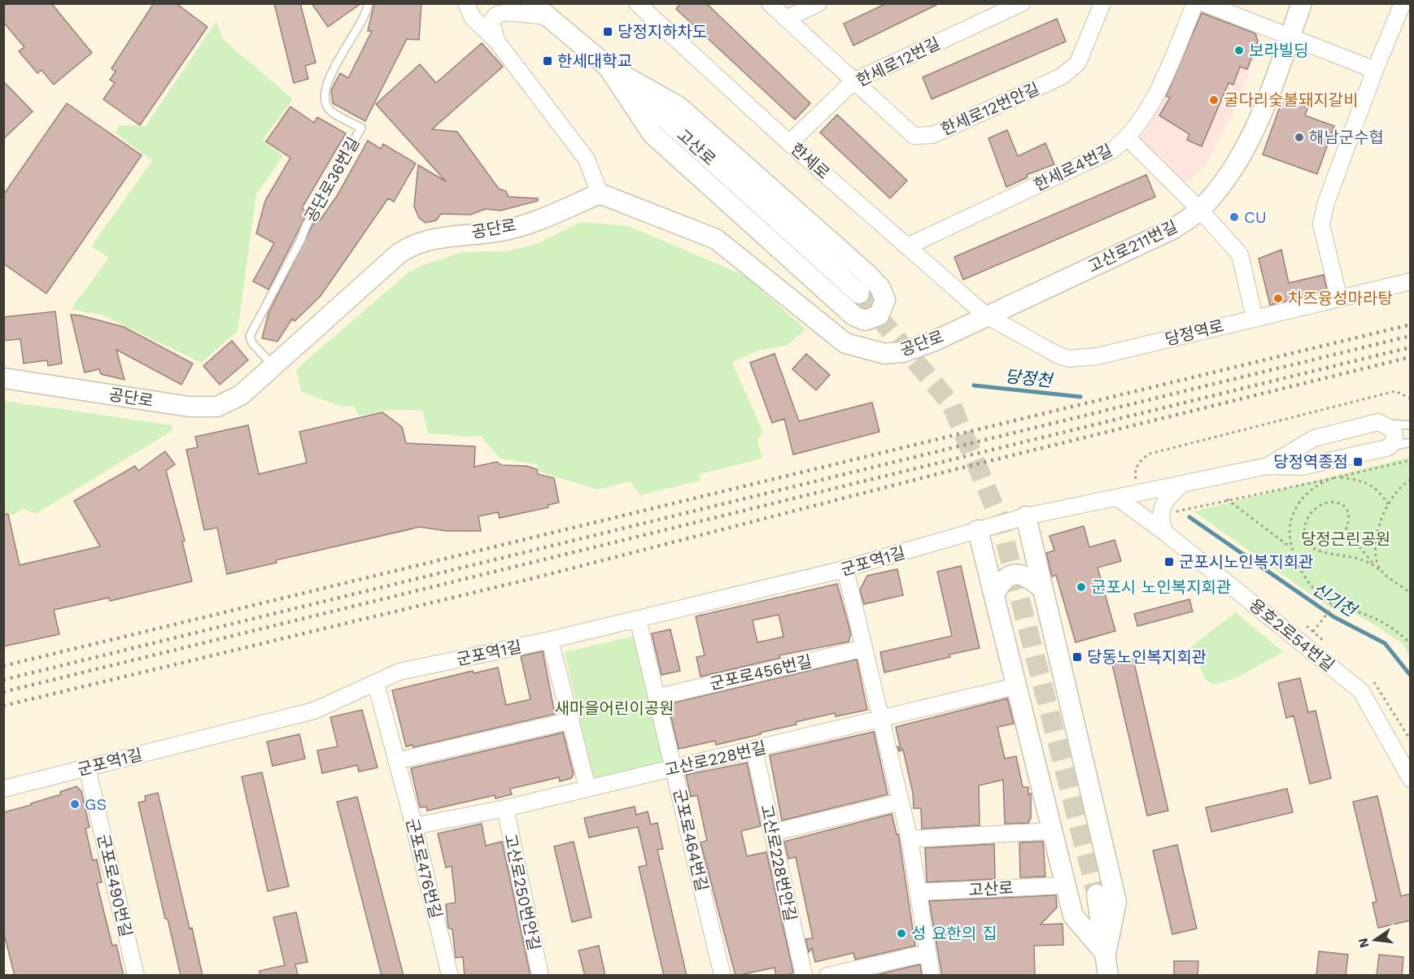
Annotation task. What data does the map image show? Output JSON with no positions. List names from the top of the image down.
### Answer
{
  "streets": {
    "street": [
      "한세로12번길",
      "한세로12번안길",
      "고산로",
      "한세로",
      "한세로4번길",
      "공단로",
      "고산로211번길",
      "당정역로",
      "군포역1길",
      "용호2로54번길",
      "군포로456번길",
      "고산로228번길",
      "군포로464번길",
      "고산로228번안길",
      "군포로476번길",
      "군포로490번길",
      "고산로250번안길"
    ],
    "lane": ["공단로36번길"]
  },
  "crossings": [
    ["한세로12번길", "한세로12번안길"],
    ["한세로12번길", "한세로"],
    ["한세로", "한세로4번길"],
    ["한세로", "공단로"],
    ["한세로", "고산로211번길"],
    ["한세로", "당정역로"],
    ["공단로36번길", "공단로"],
    ["공단로", "고산로211번길"],
    ["공단로", "당정역로"],
    ["고산로211번길", "당정역로"],
    ["군포역1길", "군포로464번길"],
    ["군포역1길", "군포로476번길"],
    ["군포역1길", "군포로490번길"],
    ["군포로456번길", "군포로464번길"],
    ["고산로228번길", "군포로464번길"],
    ["고산로228번길", "고산로228번안길"],
    ["고산로228번길", "군포로476번길"],
    ["고산로228번길", "고산로250번안길"]
  ],
  "water": ["당정천", "신기천"],
  "parks": ["당정근린공원", "새마을어린이공원"],
  "places": {
    "transit": [
      "당정지하차도",
      "한세대학교",
      "당정역종점",
      "군포시노인복지회관",
      "당동노인복지회관"
    ],
    "other": [
      "보라빌딩",
      "굴다리숯불돼지갈비",
      "해남군수협",
      "CU",
      "차즈융성마라탕",
      "군포시 노인복지회관",
      "GS",
      "성 요한의 집"
    ]
  },
  "north": "left"
}
